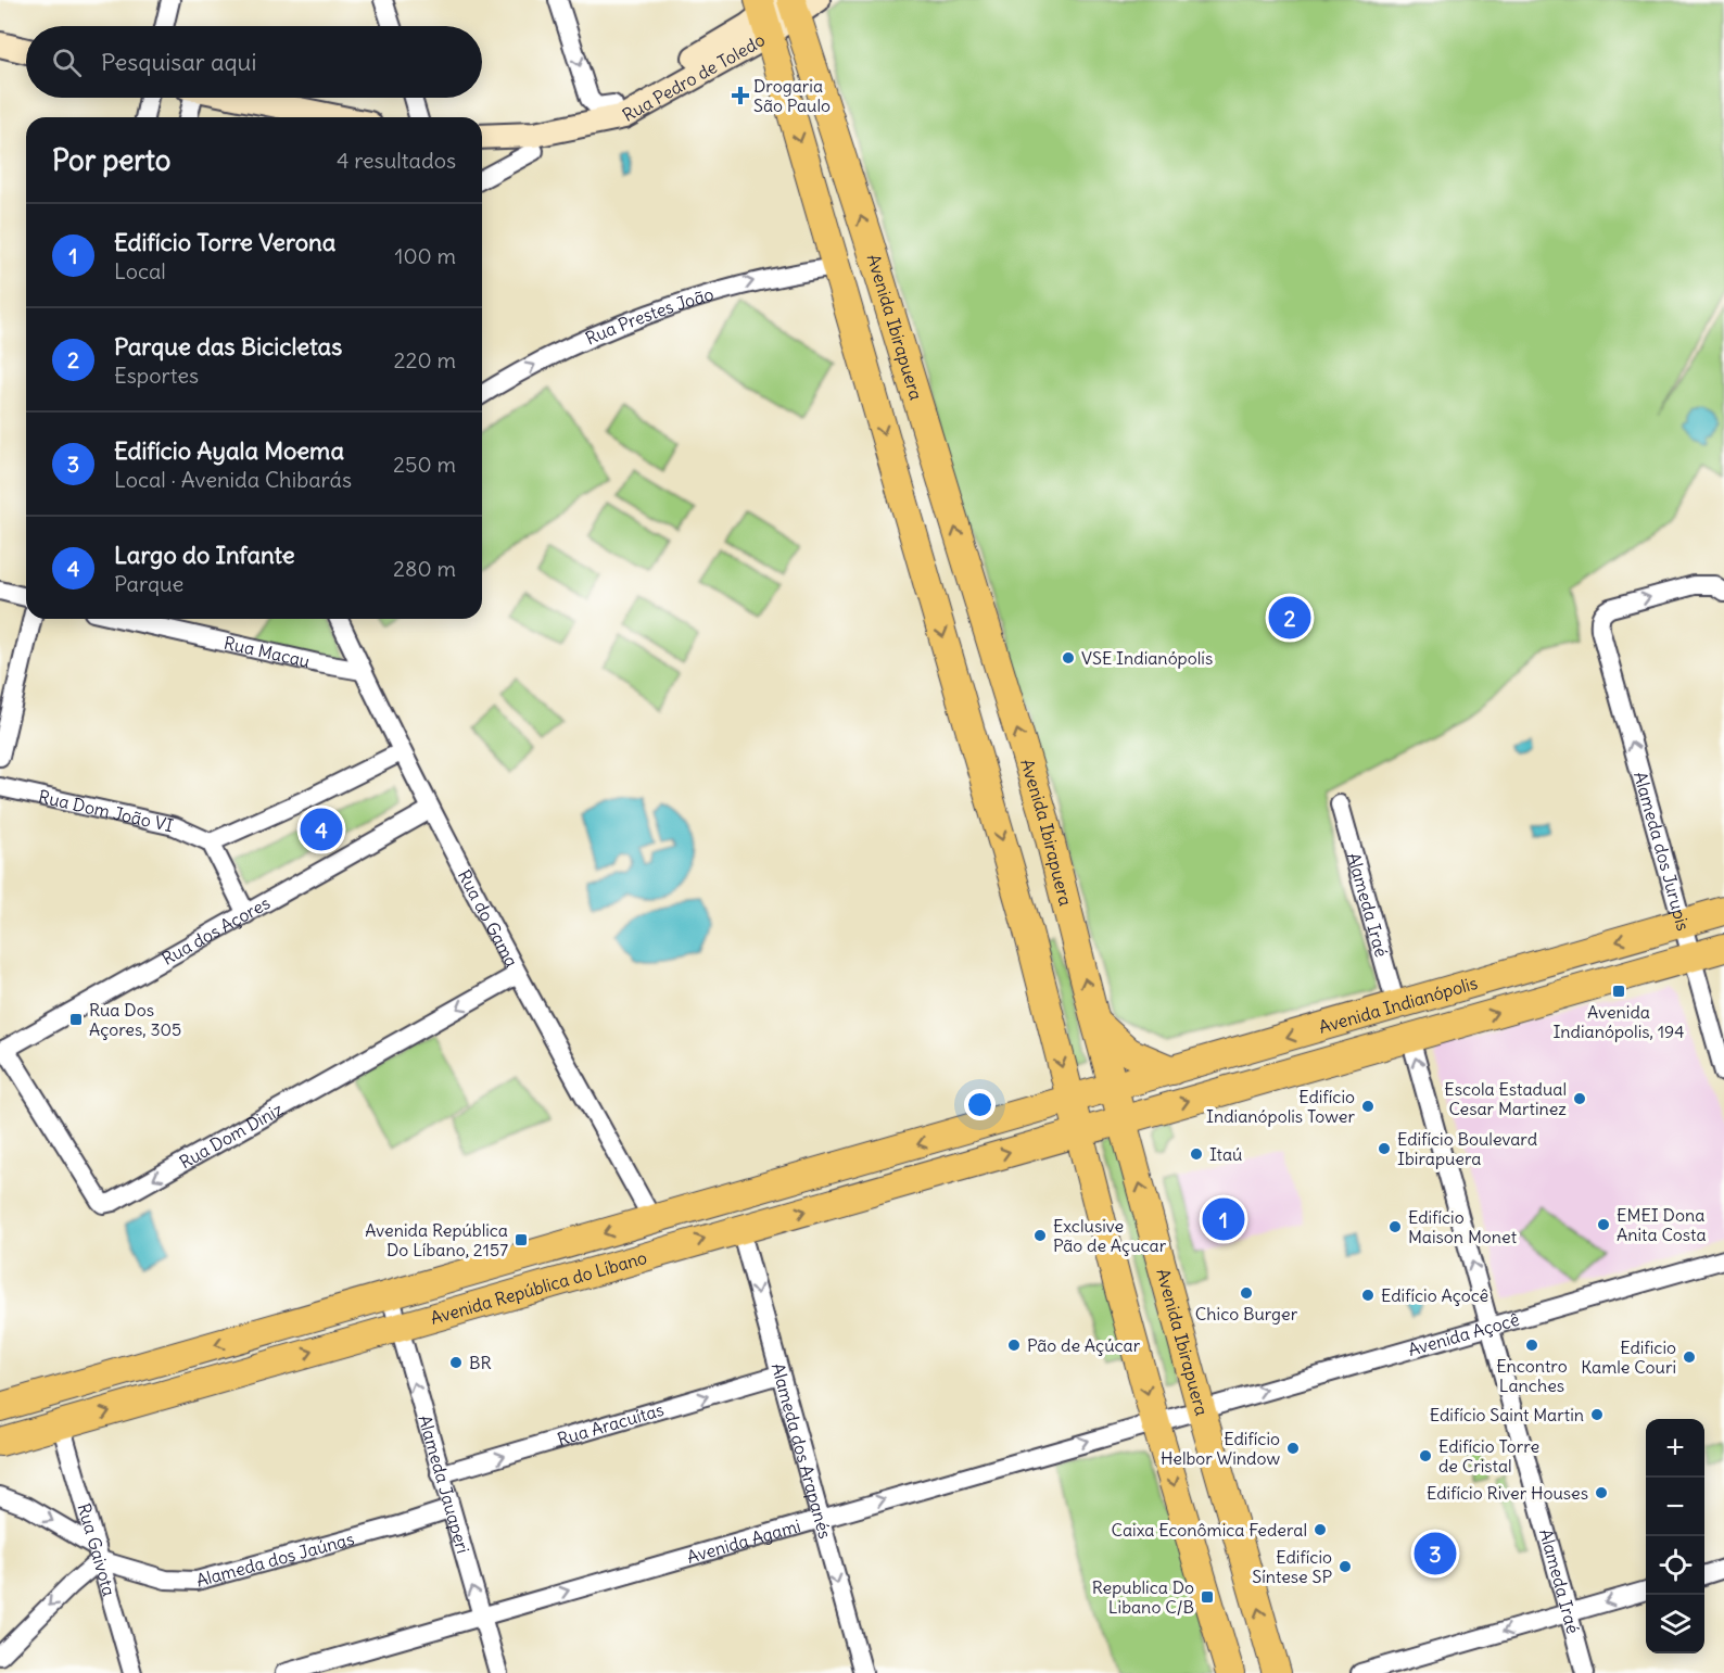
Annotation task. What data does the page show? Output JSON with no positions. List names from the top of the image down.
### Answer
{
  "streets": {
    "main road": ["Avenida Ibirapuera", "Avenida Indianópolis", "Avenida República do Líbano"],
    "street": [
      "Rua Pedro de Toledo",
      "Rua Prestes João",
      "Rua Macau",
      "Rua Dom João VI",
      "Alameda dos Jurupis",
      "Alameda Iraé",
      "Rua do Gama",
      "Rua dos Açores",
      "Rua Dom Diniz",
      "Avenida Açocê",
      "Rua Aracuítas",
      "Alameda dos Arapanés",
      "Alameda Jauaperi",
      "Avenida Agami",
      "Rua Gaivota",
      "Alameda dos Jaúnas"
    ]
  },
  "crossings": [
    ["Rua Pedro de Toledo", "Avenida Ibirapuera"],
    ["Avenida Ibirapuera", "Avenida Indianópolis"],
    ["Avenida Ibirapuera", "Avenida Açocê"],
    ["Avenida Ibirapuera", "Avenida Agami"],
    ["Rua Macau", "Rua do Gama"],
    ["Alameda dos Jurupis", "Avenida Indianópolis"],
    ["Alameda Iraé", "Avenida Indianópolis"],
    ["Alameda Iraé", "Avenida Açocê"],
    ["Rua do Gama", "Rua dos Açores"],
    ["Rua do Gama", "Rua Dom Diniz"],
    ["Rua do Gama", "Avenida República do Líbano"],
    ["Rua dos Açores", "Rua Dom Diniz"],
    ["Avenida Indianópolis", "Avenida República do Líbano"],
    ["Avenida República do Líbano", "Alameda dos Arapanés"],
    ["Avenida República do Líbano", "Alameda Jauaperi"],
    ["Avenida República do Líbano", "Rua Gaivota"],
    ["Avenida Açocê", "Avenida Agami"],
    ["Rua Aracuítas", "Alameda dos Arapanés"],
    ["Rua Aracuítas", "Alameda Jauaperi"],
    ["Alameda dos Arapanés", "Avenida Agami"],
    ["Alameda Jauaperi", "Avenida Agami"],
    ["Alameda Jauaperi", "Alameda dos Jaúnas"],
    ["Rua Gaivota", "Alameda dos Jaúnas"]
  ],
  "one_way": [
    "Rua Prestes João",
    "Avenida Açocê",
    "Rua Aracuítas",
    "Alameda dos Arapanés",
    "Alameda Jauaperi",
    "Avenida Agami"
  ],
  "places": {
    "health": ["Drogaria São Paulo"],
    "other": [
      "VSE Indianópolis",
      "Escola Estadual Cesar Martinez",
      "Edifício Indianópolis Tower",
      "Edifício Boulevard Ibirapuera",
      "Itaú",
      "EMEI Dona Anita Costa",
      "Edifício Maison Monet",
      "Exclusive Pão de Açucar",
      "Chico Burger",
      "Edifício Açocê",
      "Pão de Açúcar",
      "Encontro Lanches",
      "Edificio Kamle Couri",
      "BR",
      "Edifício Saint Martin",
      "Edifício Helbor Window",
      "Edifício Torre de Cristal",
      "Edifício River Houses",
      "Caixa Econômica Federal",
      "Edifício Síntese SP"
    ],
    "transit": [
      "Avenida Indianópolis, 194",
      "Rua Dos Açores, 305",
      "Avenida República Do Líbano, 2157",
      "Republica Do Libano C/B"
    ]
  },
  "page": {
    "search": "Pesquisar aqui",
    "heading": ["Por perto", "4 resultados"],
    "list": [
      {
        "mark": "1",
        "name": "Edifício Torre Verona",
        "note": "Local",
        "value": "100 m"
      },
      {
        "mark": "2",
        "name": "Parque das Bicicletas",
        "note": "Esportes",
        "value": "220 m"
      },
      {
        "mark": "3",
        "name": "Edifício Ayala Moema",
        "note": "Local · Avenida Chibarás",
        "value": "250 m"
      },
      {
        "mark": "4",
        "name": "Largo do Infante",
        "note": "Parque",
        "value": "280 m"
      }
    ],
    "pins": [
      "2",
      "4",
      "1",
      "3"
    ],
    "map_buttons": ["+", "−"]
  }
}
